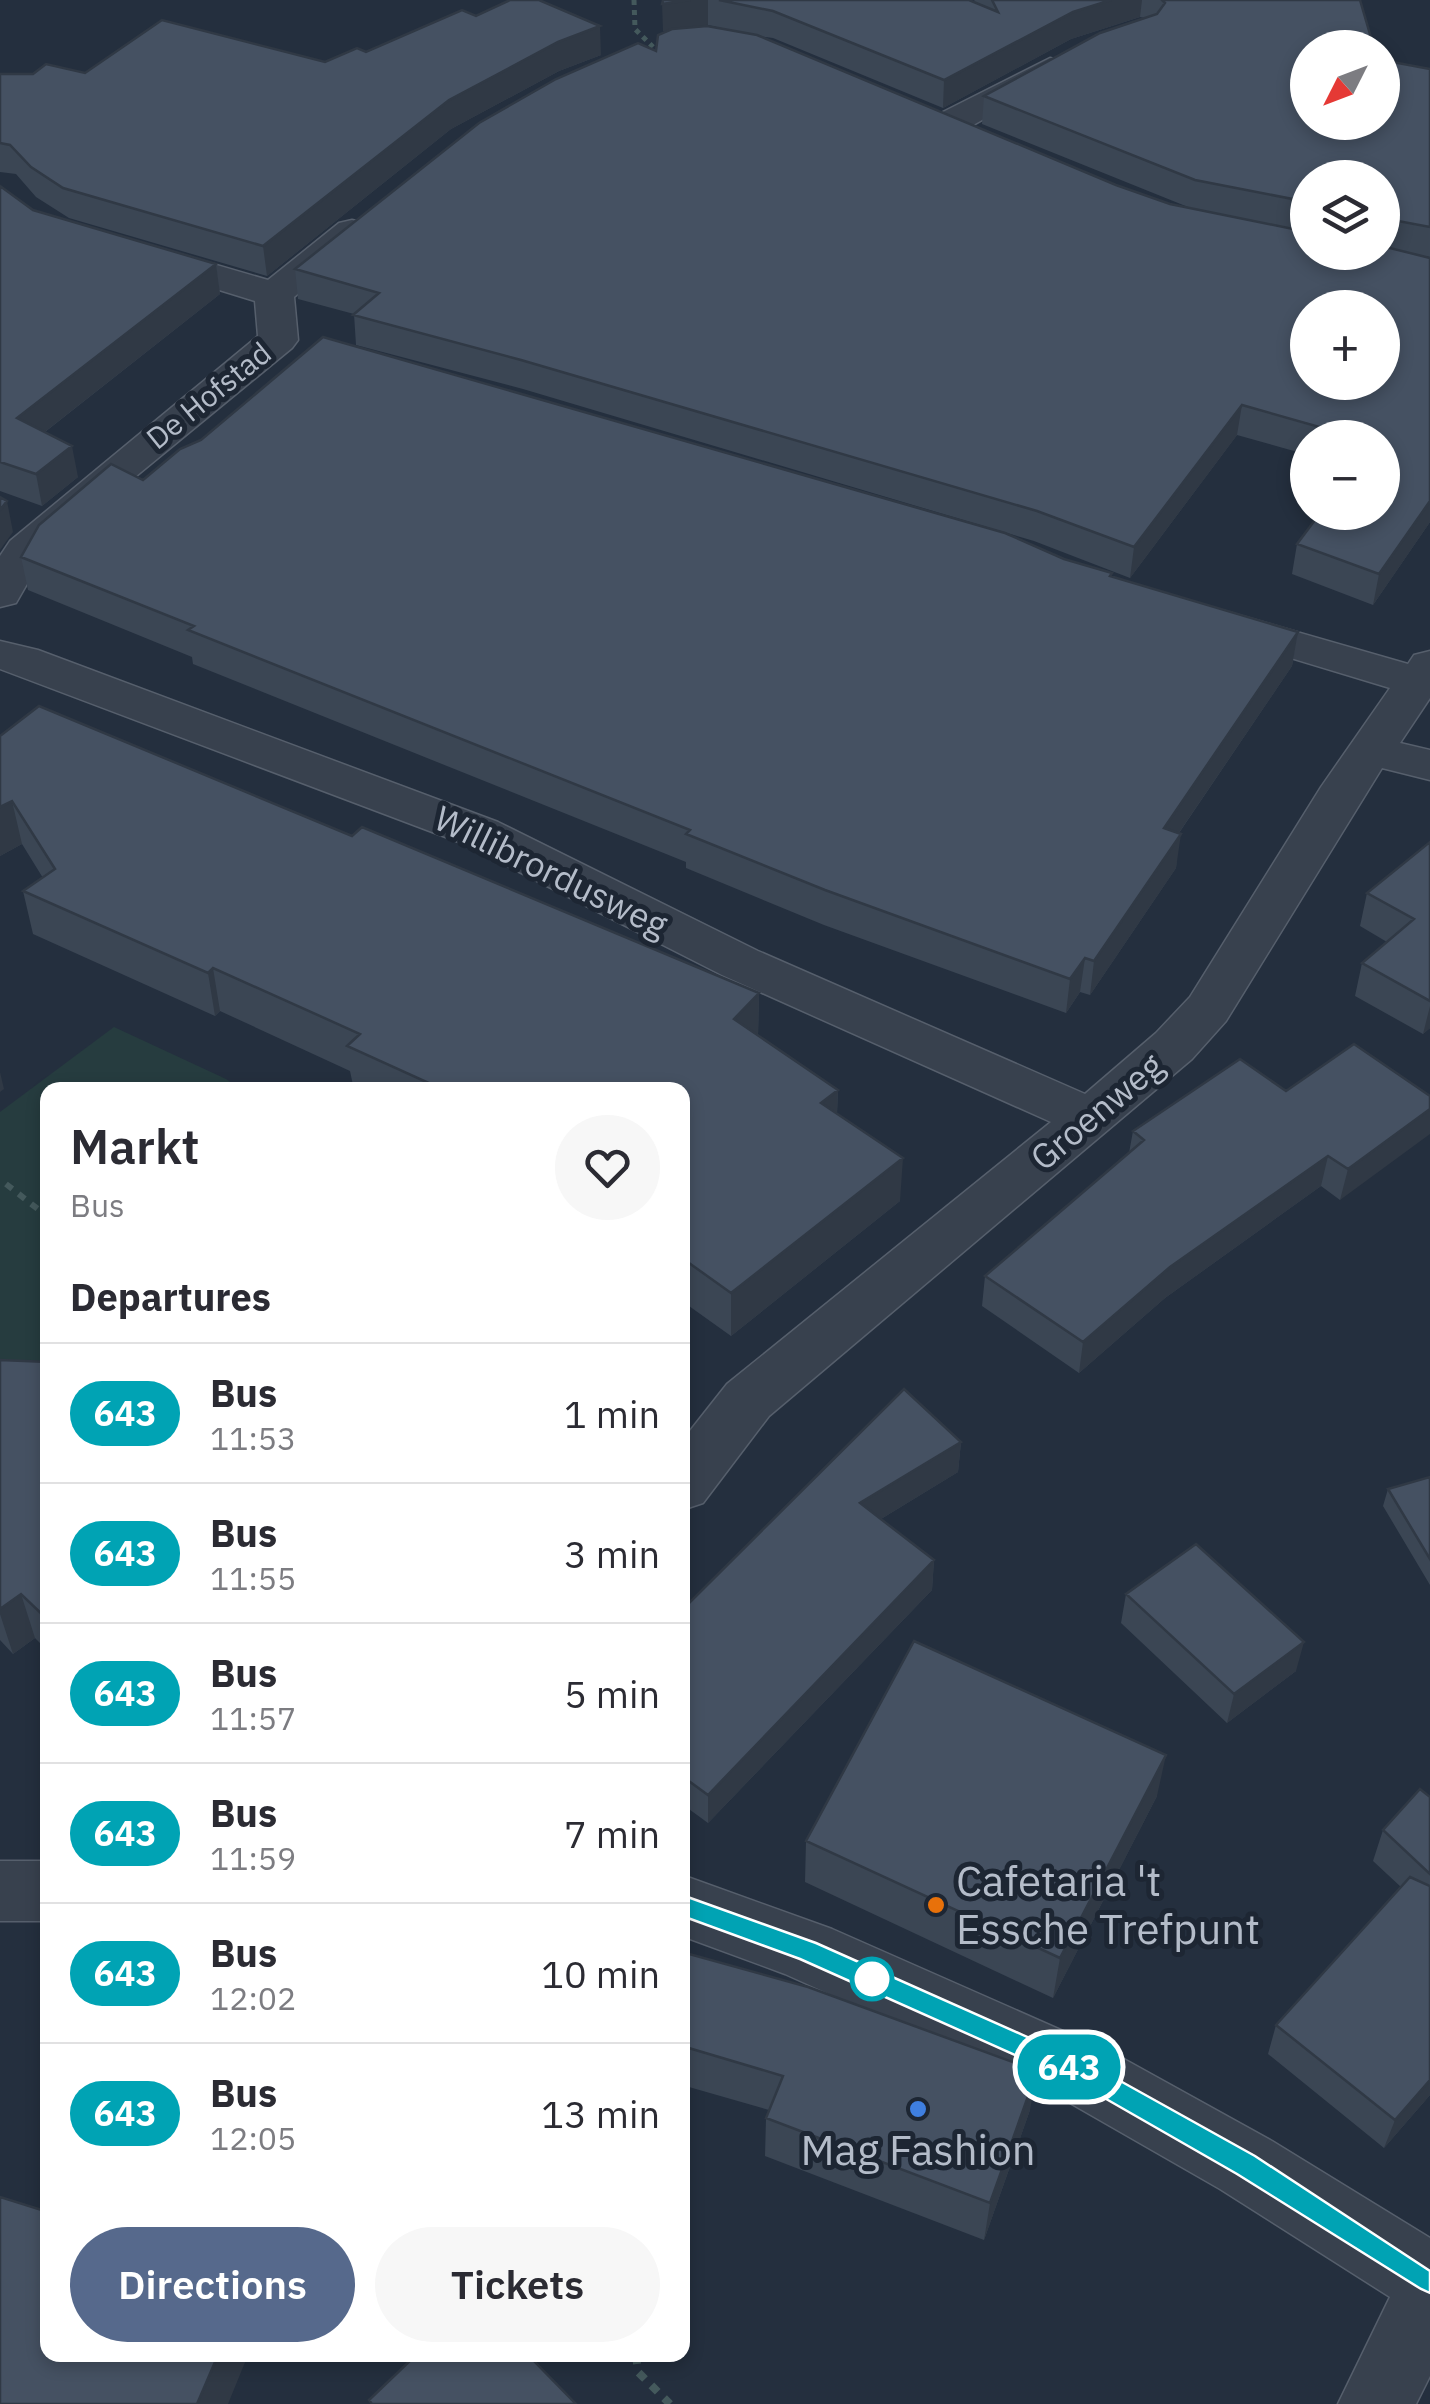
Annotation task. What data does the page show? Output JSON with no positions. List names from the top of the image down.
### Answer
{
  "streets": {
    "street": ["De Hofstad", "Willibrordusweg", "Groenweg"]
  },
  "crossings": [
    ["Willibrordusweg", "Groenweg"]
  ],
  "places": ["Cafetaria 't Essche Trefpunt", "Mag Fashion"],
  "lines": ["bus line 643"],
  "north": "bottom left",
  "page": {
    "on_map": "643",
    "map_buttons": ["+", "−"],
    "heading": [
      ["Markt", "Bus"],
      "Departures"
    ],
    "list": [
      {
        "mark": "643",
        "name": "Bus",
        "note": "11:53",
        "value": "1 min"
      },
      {
        "mark": "643",
        "name": "Bus",
        "note": "11:55",
        "value": "3 min"
      },
      {
        "mark": "643",
        "name": "Bus",
        "note": "11:57",
        "value": "5 min"
      },
      {
        "mark": "643",
        "name": "Bus",
        "note": "11:59",
        "value": "7 min"
      },
      {
        "mark": "643",
        "name": "Bus",
        "note": "12:02",
        "value": "10 min"
      },
      {
        "mark": "643",
        "name": "Bus",
        "note": "12:05",
        "value": "13 min"
      }
    ],
    "buttons": ["Directions", "Tickets"]
  }
}
